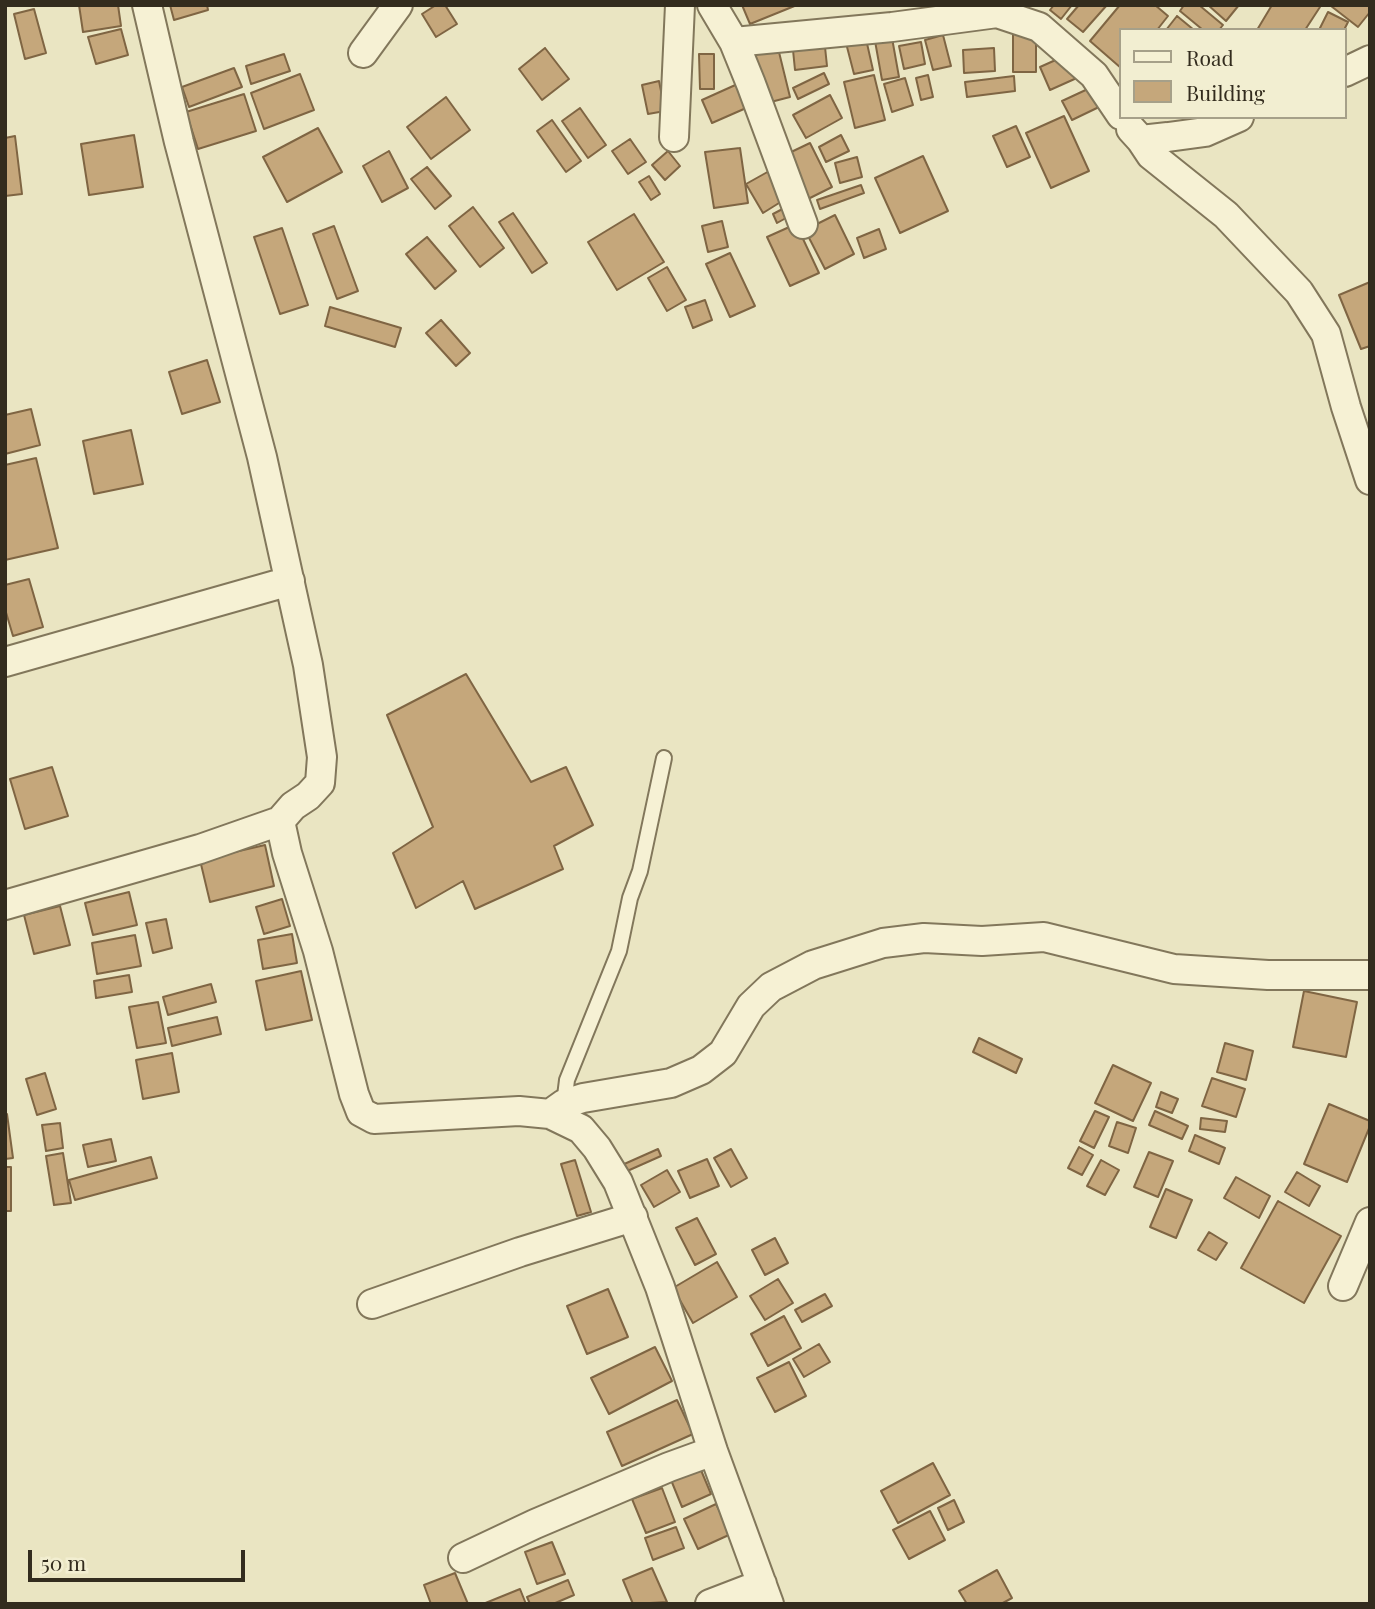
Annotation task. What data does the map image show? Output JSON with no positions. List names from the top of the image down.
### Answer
{
  "legend": ["Road", "Building"],
  "scale_bar": "50 m"
}
